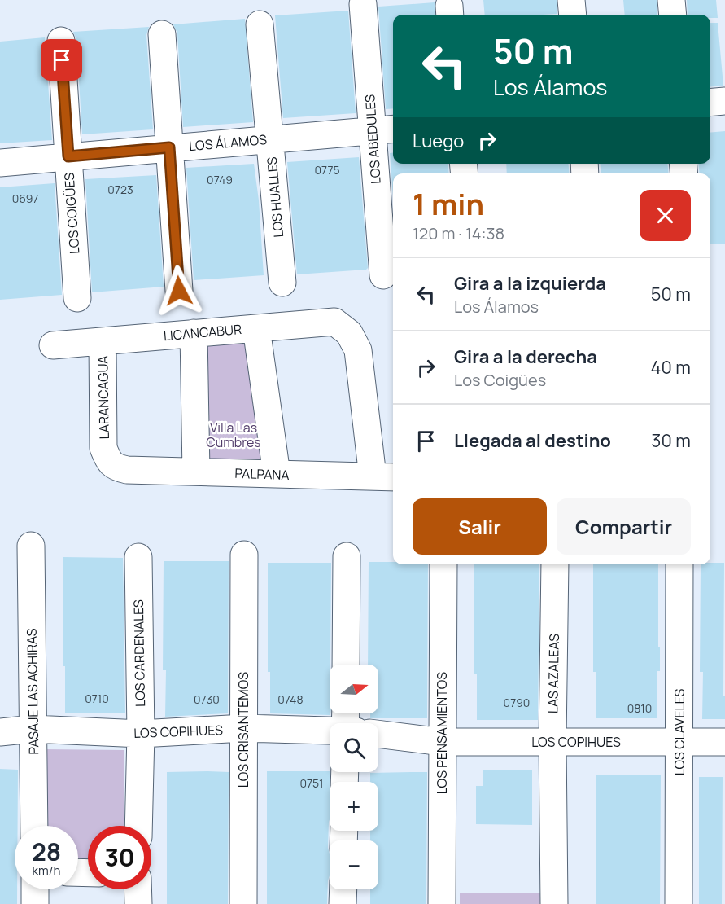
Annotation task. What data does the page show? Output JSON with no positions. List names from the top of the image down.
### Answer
{
  "streets": {
    "street": [
      "LOS ABEDULES",
      "LOS ÁLAMOS",
      "LOS HUALLES",
      "LOS COIGÜES",
      "LICANCABUR",
      "LARANCAGUA",
      "PALPANA",
      "LOS CARDENALES",
      "LAS AZALEAS",
      "PASAJE LAS ACHIRAS",
      "LOS CRISANTEMOS",
      "LOS COPIHUES",
      "LOS CLAVELES",
      "LOS PENSAMIENTOS"
    ]
  },
  "crossings": [
    ["LOS ABEDULES", "LOS ÁLAMOS"],
    ["LOS ÁLAMOS", "LOS HUALLES"],
    ["LOS ÁLAMOS", "LOS COIGÜES"],
    ["LICANCABUR", "LARANCAGUA"],
    ["LICANCABUR", "PALPANA"],
    ["LARANCAGUA", "PALPANA"],
    ["LOS CARDENALES", "LOS COPIHUES"],
    ["LAS AZALEAS", "LOS COPIHUES"],
    ["PASAJE LAS ACHIRAS", "LOS COPIHUES"],
    ["LOS CRISANTEMOS", "LOS COPIHUES"],
    ["LOS COPIHUES", "LOS CLAVELES"],
    ["LOS COPIHUES", "LOS PENSAMIENTOS"]
  ],
  "parks": ["Villa Las Cumbres"],
  "house_numbers": [
    "0775",
    "0749",
    "0723",
    "0697",
    "0710",
    "0730",
    "0748",
    "0790",
    "0810",
    "0751"
  ],
  "north": "right",
  "page": {
    "turn": ["50 m", "Los Álamos"],
    "then": "Luego",
    "heading": ["1 min", "120 m · 14:38"],
    "list": [
      {
        "name": "Gira a la izquierda",
        "note": "Los Álamos",
        "value": "50 m"
      },
      {
        "name": "Gira a la derecha",
        "note": "Los Coigües",
        "value": "40 m"
      },
      {
        "name": "Llegada al destino",
        "value": "30 m"
      }
    ],
    "buttons": ["Salir", "Compartir"],
    "map_buttons": ["+", "−"],
    "speed": "28 km/h",
    "limit": "30"
  }
}
